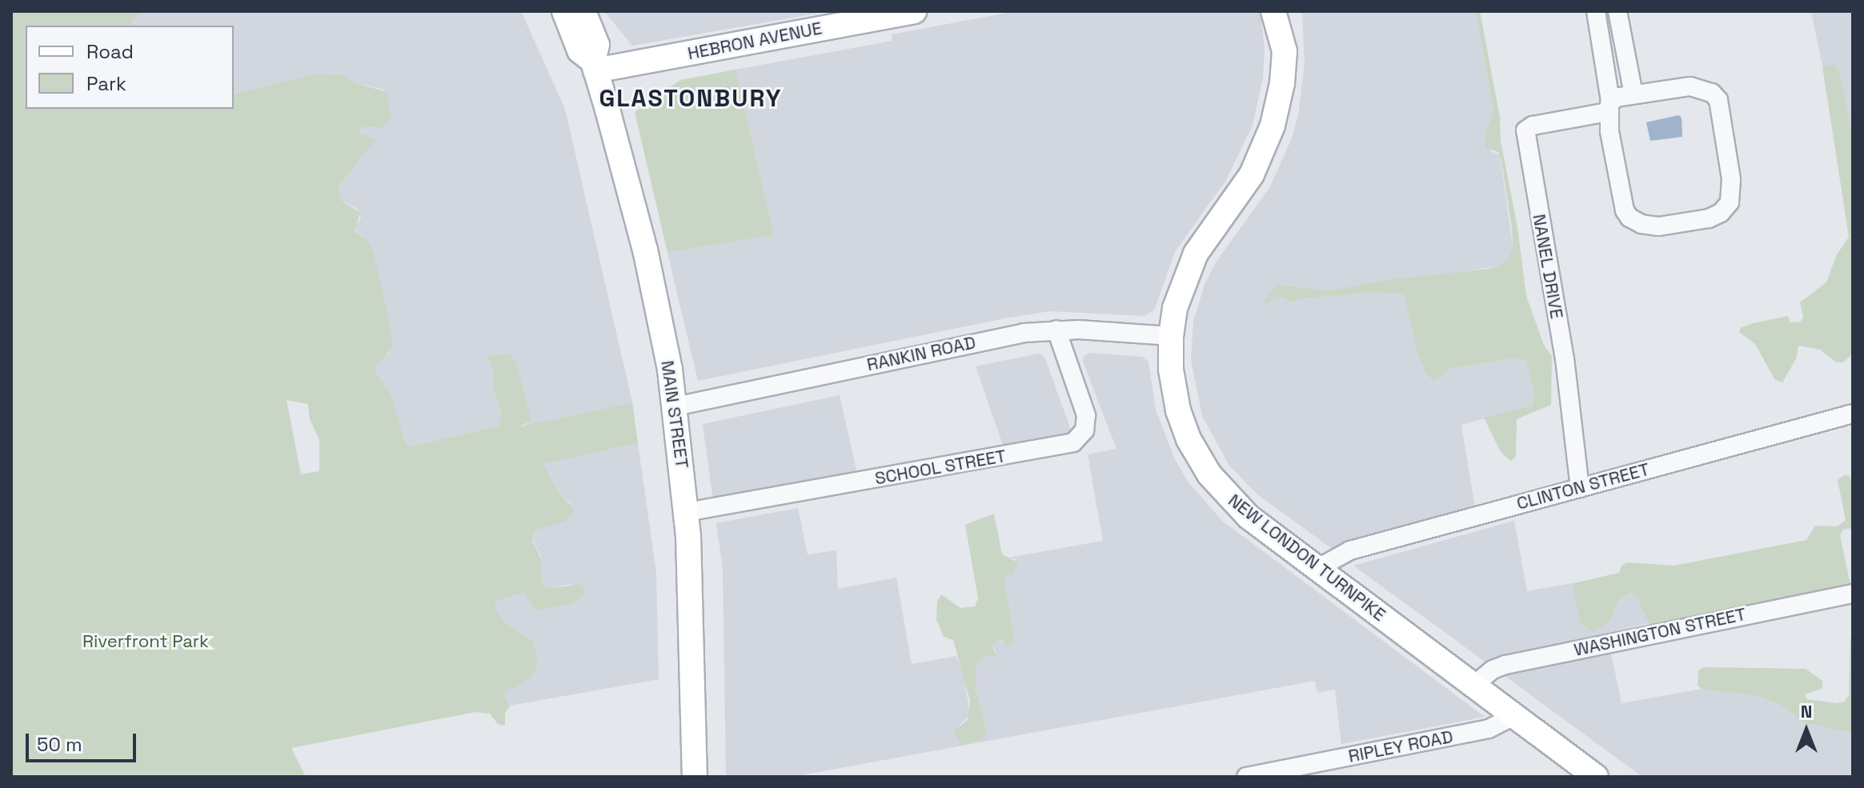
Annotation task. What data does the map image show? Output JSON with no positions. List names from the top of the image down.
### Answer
{
  "streets": {
    "main road": ["HEBRON AVENUE", "MAIN STREET", "NEW LONDON TURNPIKE"],
    "street": [
      "NANEL DRIVE",
      "RANKIN ROAD",
      "SCHOOL STREET",
      "CLINTON STREET",
      "WASHINGTON STREET",
      "RIPLEY ROAD"
    ]
  },
  "crossings": [
    ["HEBRON AVENUE", "MAIN STREET"],
    ["NANEL DRIVE", "CLINTON STREET"],
    ["RANKIN ROAD", "MAIN STREET"],
    ["RANKIN ROAD", "SCHOOL STREET"],
    ["RANKIN ROAD", "NEW LONDON TURNPIKE"],
    ["MAIN STREET", "SCHOOL STREET"],
    ["CLINTON STREET", "NEW LONDON TURNPIKE"],
    ["NEW LONDON TURNPIKE", "WASHINGTON STREET"],
    ["NEW LONDON TURNPIKE", "RIPLEY ROAD"]
  ],
  "districts": ["GLASTONBURY"],
  "parks": ["Riverfront Park"],
  "legend": ["Road", "Park"],
  "scale_bar": "50 m",
  "north": "top"
}
